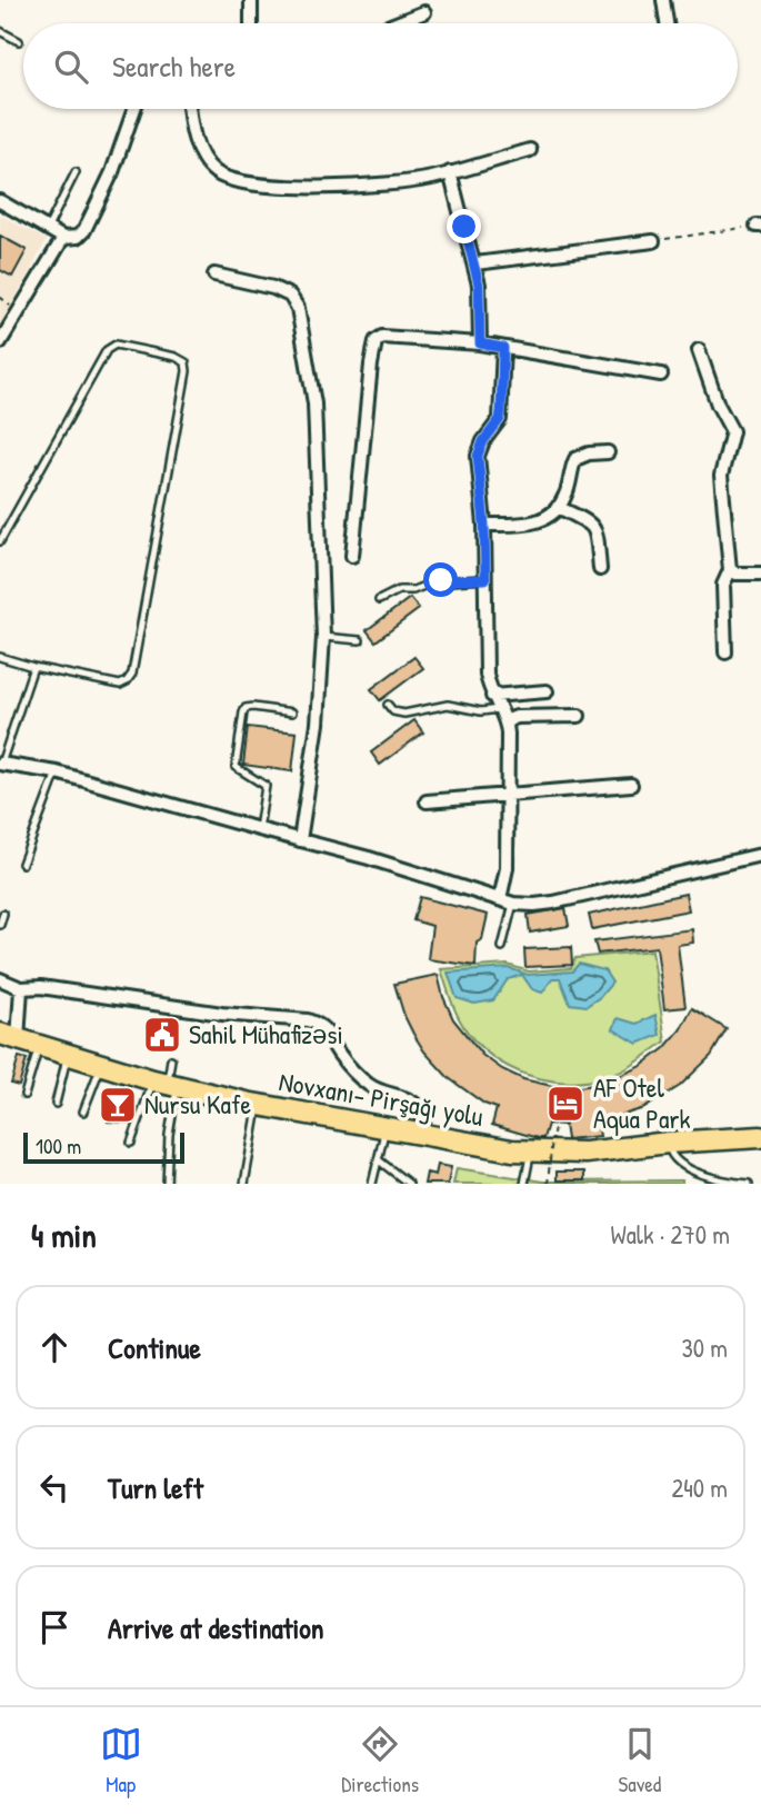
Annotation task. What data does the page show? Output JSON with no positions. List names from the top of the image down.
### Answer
{
  "streets": {
    "main road": ["Novxanı- Pirşağı yolu"]
  },
  "places": {
    "public building": ["Sahil Mühafizəsi"],
    "hotel": ["AF Otel Aqua Park"],
    "bar": ["Nursu Kafe"]
  },
  "scale_bar": "100 m",
  "page": {
    "search": "Search here",
    "scale": "100 m",
    "heading": ["4 min", "Walk · 270 m"],
    "list": [
      ["Continue", "30 m"],
      ["Turn left", "240 m"],
      "Arrive at destination"
    ],
    "nav": ["Map", "Directions", "Saved"]
  }
}
